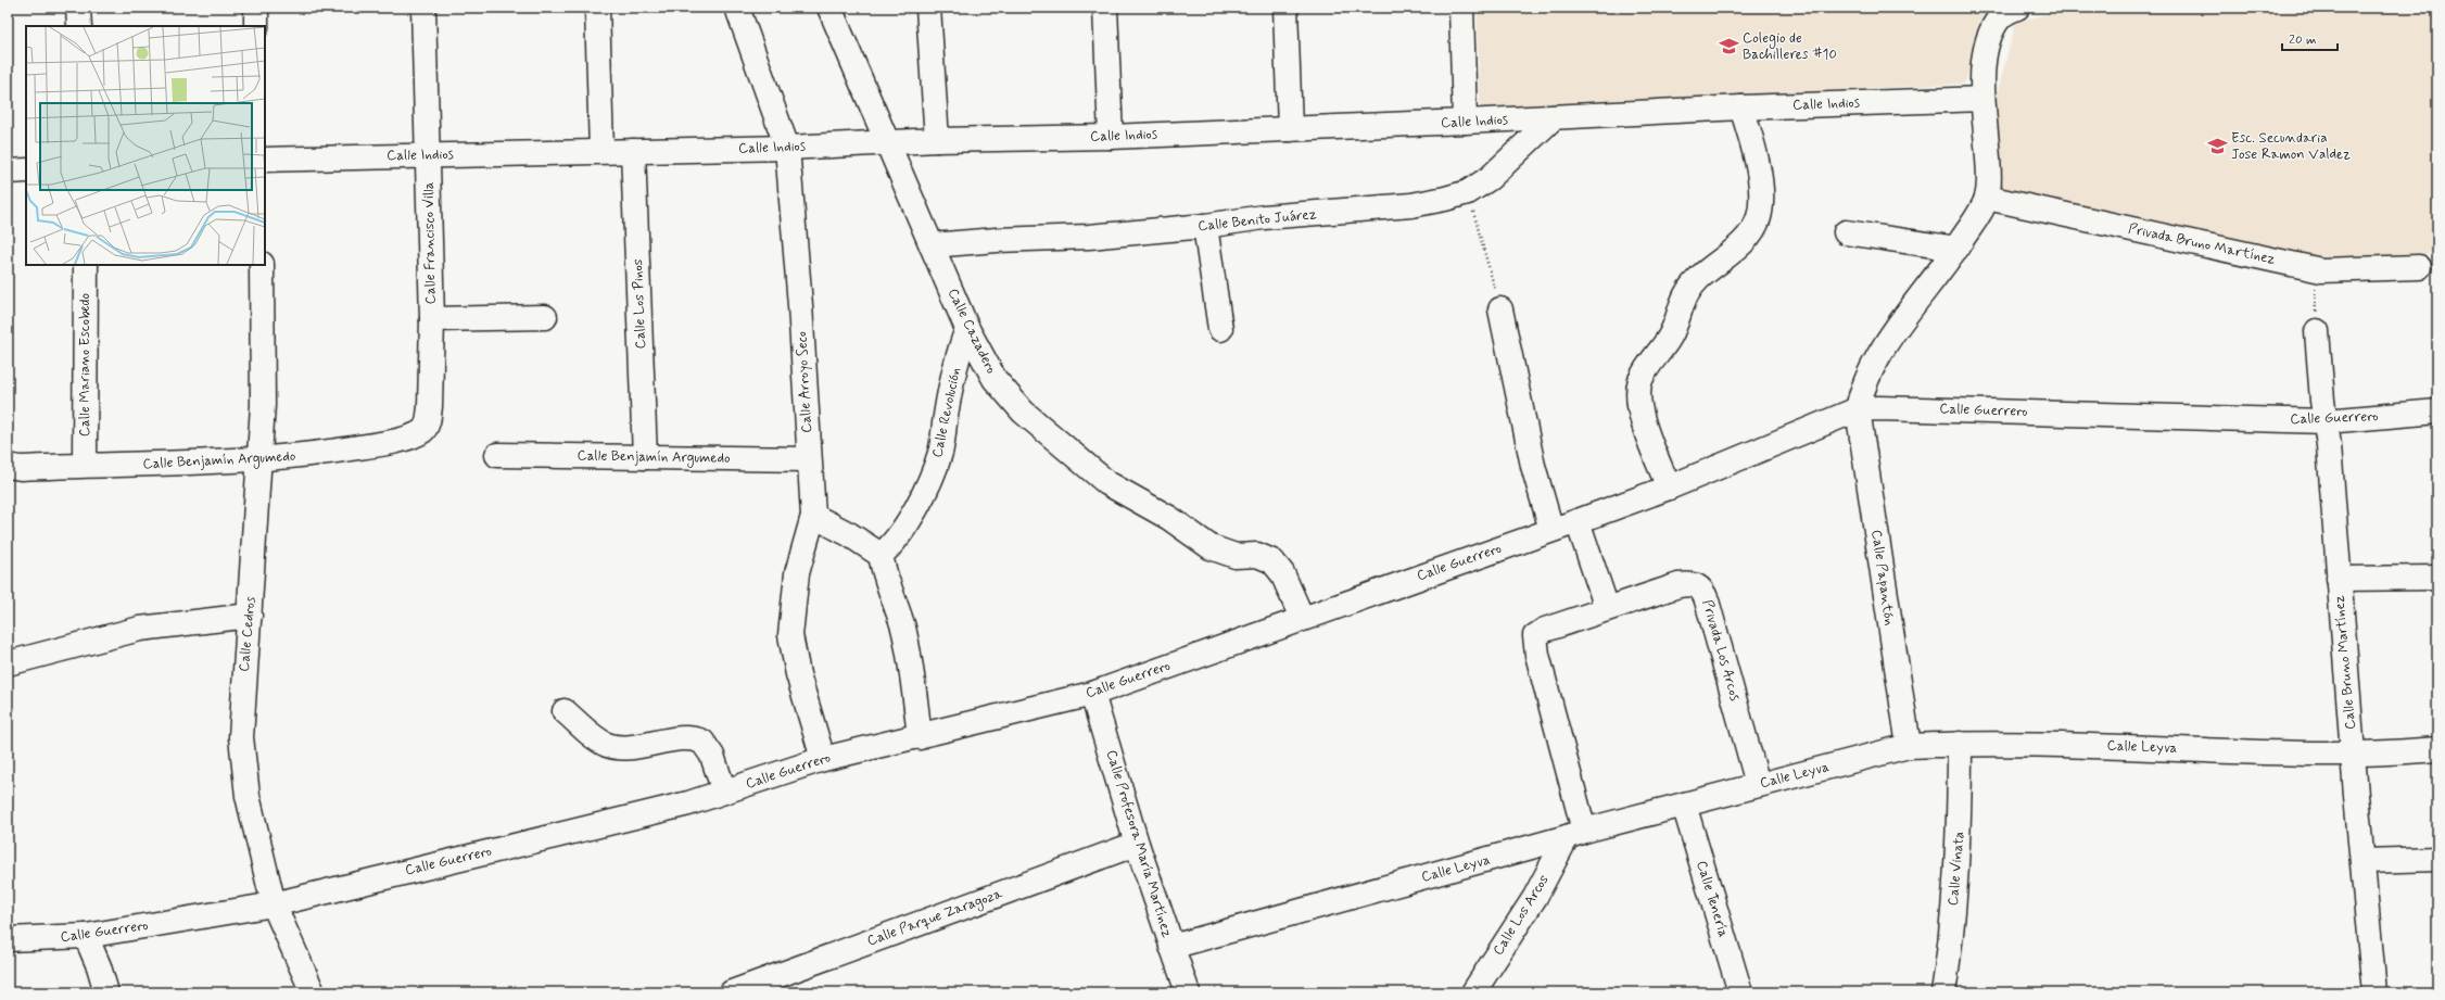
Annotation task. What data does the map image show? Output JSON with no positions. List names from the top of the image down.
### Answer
{
  "streets": {
    "street": [
      "Calle Indios",
      "Calle Benito Juárez",
      "Calle Francisco Villa",
      "Privada Bruno Martínez",
      "Calle Los Pinos",
      "Calle Cazadero",
      "Calle Mariano Escobedo",
      "Calle Arroyo Seco",
      "Calle Guerrero",
      "Calle Revolución",
      "Calle Benjamín Argumedo",
      "Calle Papantón",
      "Calle Cedros",
      "Privada Los Arcos",
      "Calle Bruno Martínez",
      "Calle Leyva",
      "Calle Profesora María Martínez",
      "Calle Vinata",
      "Calle Tenería",
      "Calle Los Arcos",
      "Calle Parque Zaragoza"
    ]
  },
  "crossings": [
    ["Calle Indios", "Calle Benito Juárez"],
    ["Calle Indios", "Calle Francisco Villa"],
    ["Calle Indios", "Calle Los Pinos"],
    ["Calle Indios", "Calle Cazadero"],
    ["Calle Indios", "Calle Arroyo Seco"],
    ["Calle Benito Juárez", "Calle Cazadero"],
    ["Calle Francisco Villa", "Calle Benjamín Argumedo"],
    ["Calle Los Pinos", "Calle Benjamín Argumedo"],
    ["Calle Cazadero", "Calle Guerrero"],
    ["Calle Cazadero", "Calle Revolución"],
    ["Calle Mariano Escobedo", "Calle Benjamín Argumedo"],
    ["Calle Arroyo Seco", "Calle Guerrero"],
    ["Calle Arroyo Seco", "Calle Benjamín Argumedo"],
    ["Calle Guerrero", "Calle Papantón"],
    ["Calle Guerrero", "Calle Cedros"],
    ["Calle Guerrero", "Calle Bruno Martínez"],
    ["Calle Guerrero", "Calle Profesora María Martínez"],
    ["Calle Benjamín Argumedo", "Calle Cedros"],
    ["Calle Papantón", "Calle Leyva"],
    ["Privada Los Arcos", "Calle Leyva"],
    ["Privada Los Arcos", "Calle Los Arcos"],
    ["Calle Bruno Martínez", "Calle Leyva"],
    ["Calle Leyva", "Calle Profesora María Martínez"],
    ["Calle Leyva", "Calle Vinata"],
    ["Calle Leyva", "Calle Tenería"],
    ["Calle Leyva", "Calle Los Arcos"],
    ["Calle Profesora María Martínez", "Calle Parque Zaragoza"]
  ],
  "places": {
    "school or university": ["Colegio de Bachilleres #10", "Esc. Secundaria Jose Ramon Valdez"]
  },
  "scale_bar": "20 m"
}
